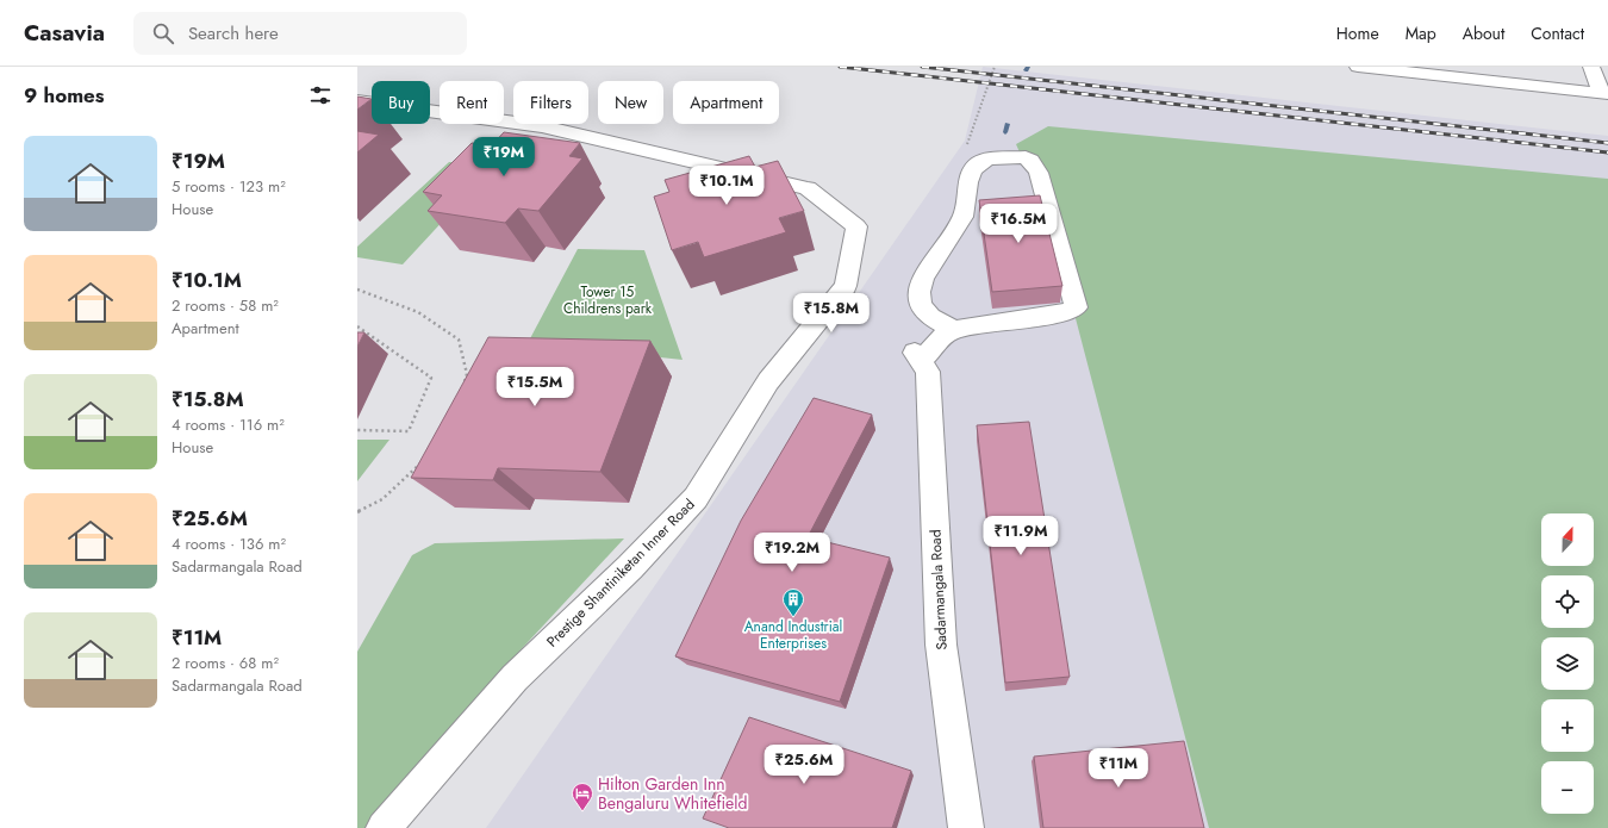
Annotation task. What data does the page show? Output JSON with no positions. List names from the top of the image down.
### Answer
{
  "streets": {
    "street": ["Prestige Shantiniketan Inner Road", "Sadarmangala Road"]
  },
  "parks": ["Tower 15 Childrens park"],
  "places": {
    "building": ["Anand Industrial Enterprises"],
    "hotel": ["Hilton Garden Inn Bengaluru Whitefield"]
  },
  "north": "top",
  "page": {
    "header": "Casavia",
    "search": "Search here",
    "nav": [
      "Home",
      "Map",
      "About",
      "Contact"
    ],
    "heading": "9 homes",
    "chip": [
      "Buy",
      "Rent",
      "Filters",
      "New",
      "Apartment"
    ],
    "list": [
      {
        "name": "₹19M",
        "note": "5 rooms · 123 m² · House"
      },
      {
        "name": "₹10.1M",
        "note": "2 rooms · 58 m² · Apartment"
      },
      {
        "name": "₹15.8M",
        "note": "4 rooms · 116 m² · House"
      },
      {
        "name": "₹25.6M",
        "note": "4 rooms · 136 m² · Sadarmangala Road"
      },
      {
        "name": "₹11M",
        "note": "2 rooms · 68 m² · Sadarmangala Road"
      }
    ],
    "price": [
      "₹19M",
      "₹10.1M",
      "₹16.5M",
      "₹15.8M",
      "₹15.5M",
      "₹11.9M",
      "₹19.2M",
      "₹25.6M",
      "₹11M"
    ],
    "map_buttons": ["+", "−"]
  }
}
